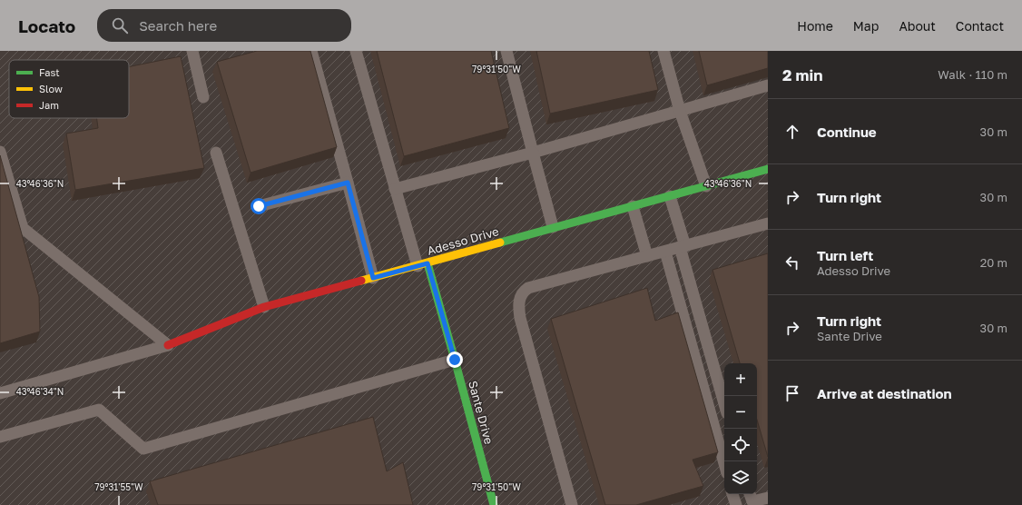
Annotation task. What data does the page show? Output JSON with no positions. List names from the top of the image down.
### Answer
{
  "streets": {
    "street": ["Adesso Drive", "Sante Drive"]
  },
  "crossings": [
    ["Adesso Drive", "Sante Drive"]
  ],
  "legend": ["Fast", "Slow", "Jam"],
  "page": {
    "header": "Locato",
    "search": "Search here",
    "nav": [
      "Home",
      "Map",
      "About",
      "Contact"
    ],
    "heading": ["2 min", "Walk · 110 m"],
    "list": [
      ["Continue", "30 m"],
      ["Turn right", "30 m"],
      ["Turn left", "Adesso Drive", "20 m"],
      ["Turn right", "Sante Drive", "30 m"],
      "Arrive at destination"
    ],
    "map_buttons": ["+", "−"]
  },
  "coordinates": [
    "79°31'50\"W",
    "43°46'36\"N",
    "43°46'34\"N",
    "79°31'55\"W"
  ]
}
